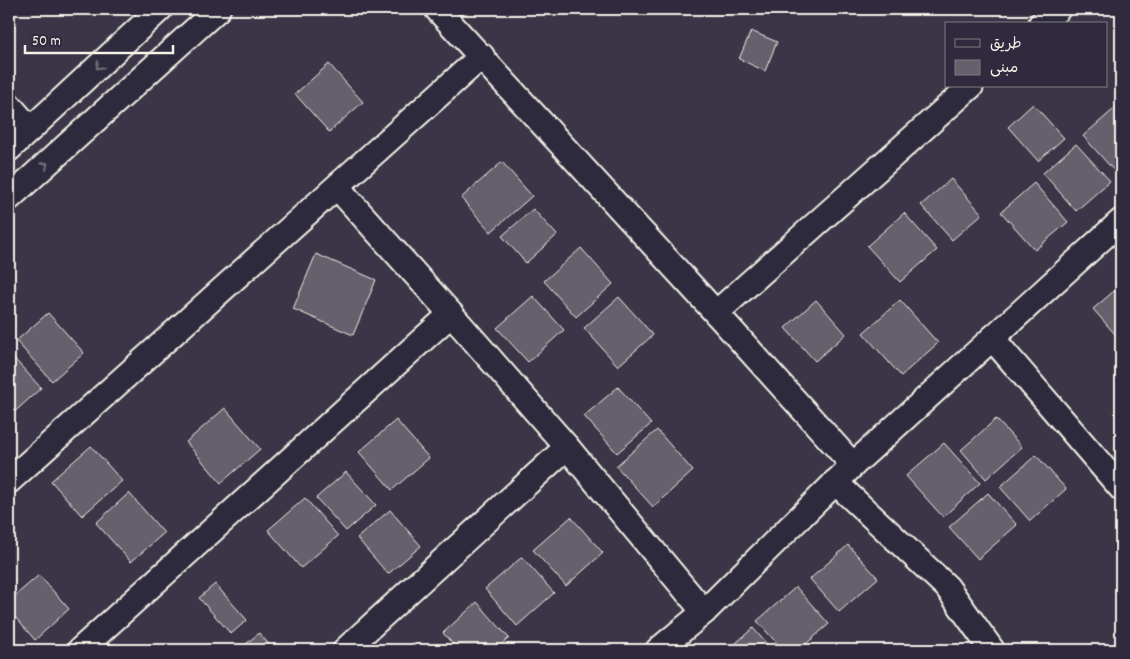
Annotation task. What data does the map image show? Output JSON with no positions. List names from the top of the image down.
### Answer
{
  "legend": ["طريق", "مبنى"],
  "scale_bar": "50 m"
}
